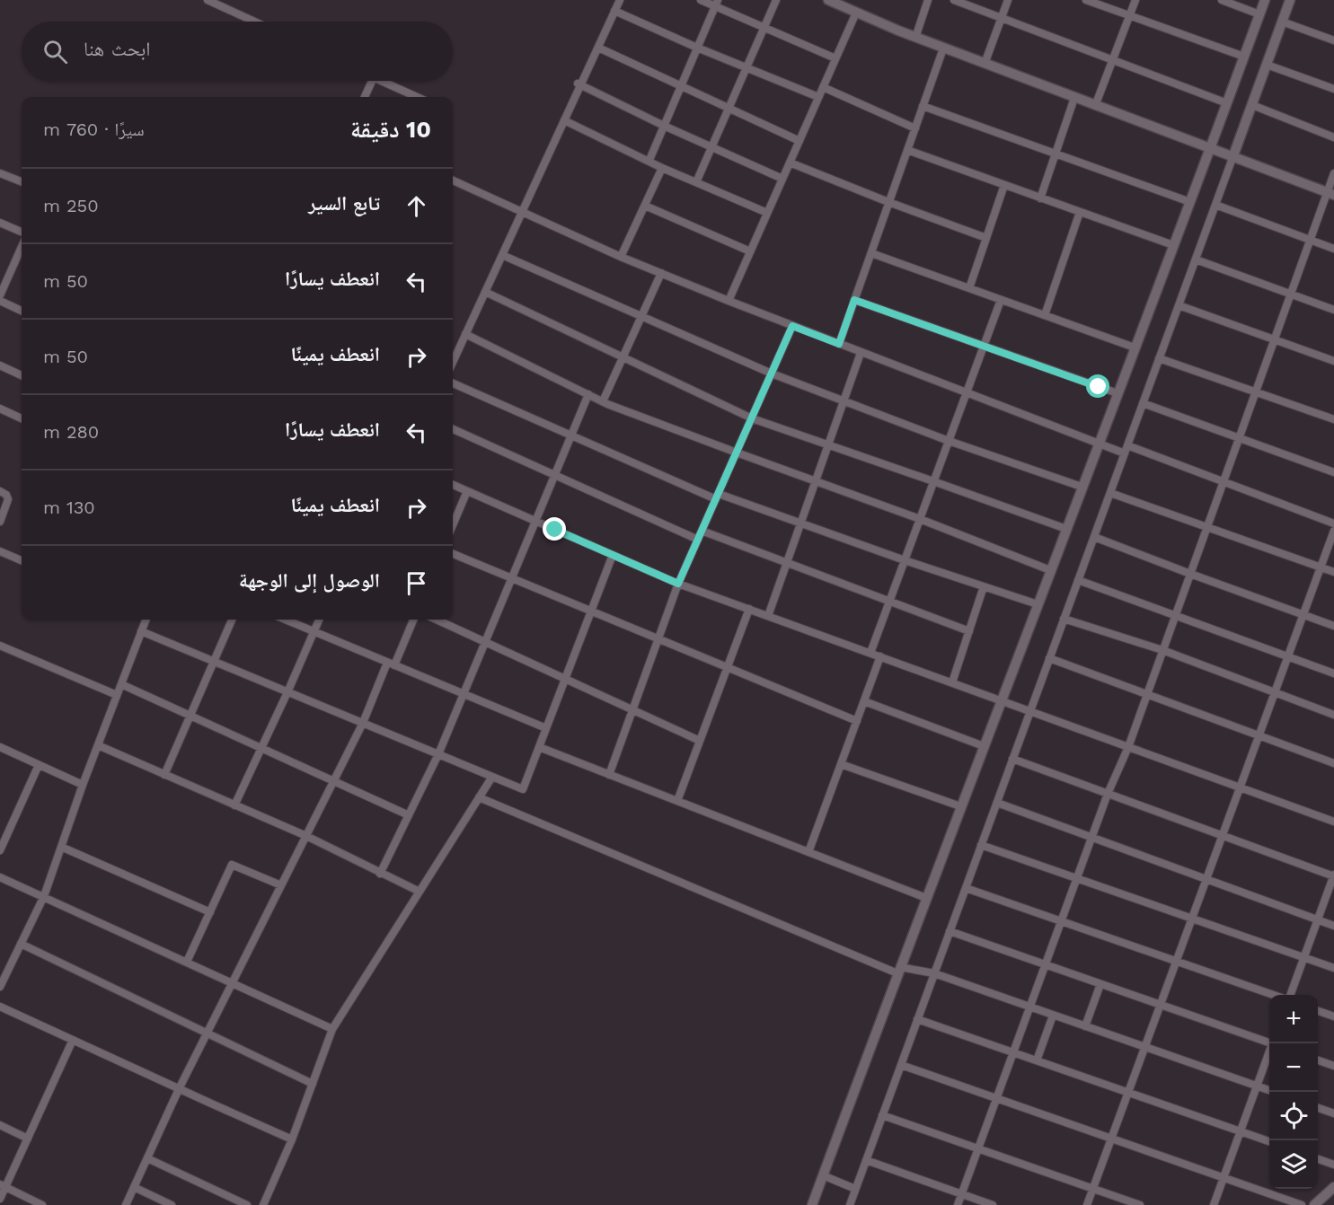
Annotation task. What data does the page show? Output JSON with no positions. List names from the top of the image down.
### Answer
{
  "page": {
    "search": "ابحث هنا",
    "heading": ["10 دقيقة", "سيرًا · 760 m"],
    "list": [
      ["تابع السير", "250 m"],
      ["انعطف يسارًا", "50 m"],
      ["انعطف يمينًا", "50 m"],
      ["انعطف يسارًا", "280 m"],
      ["انعطف يمينًا", "130 m"],
      "الوصول إلى الوجهة"
    ],
    "map_buttons": ["+", "−"]
  }
}
